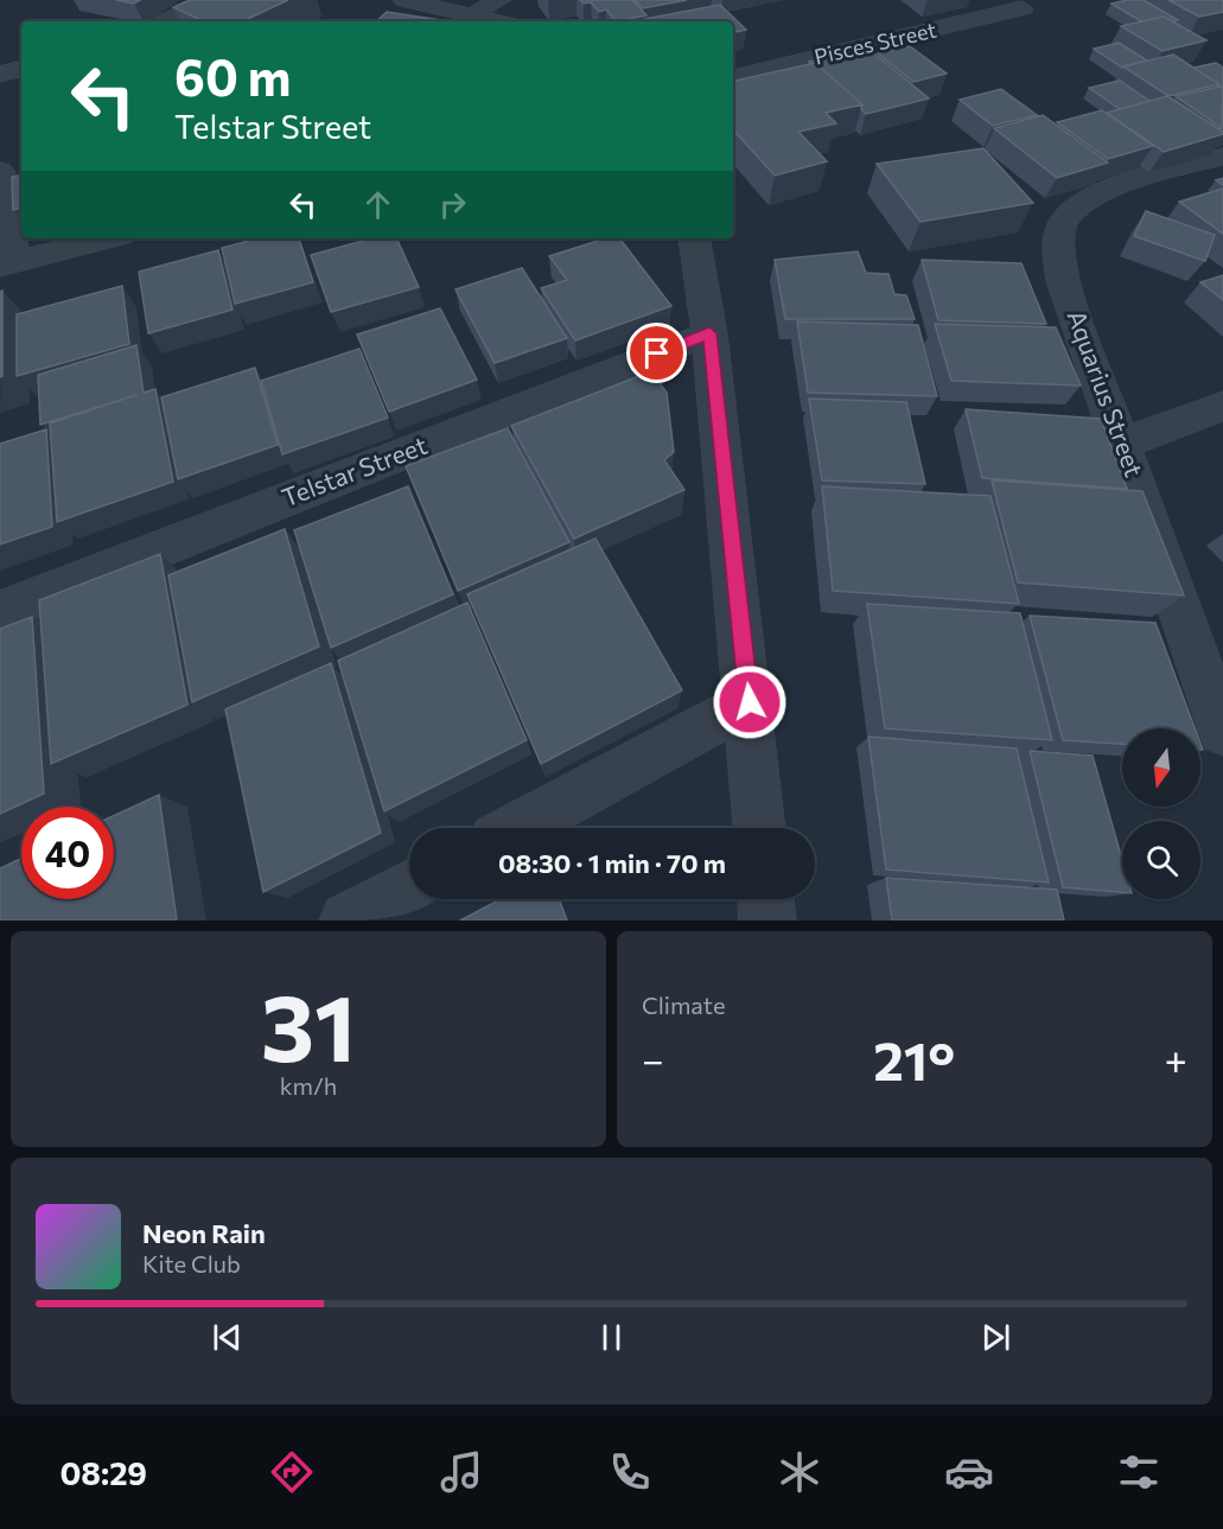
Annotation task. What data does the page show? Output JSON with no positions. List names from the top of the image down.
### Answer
{
  "streets": {
    "street": ["Pisces Street", "Aquarius Street", "Telstar Street"]
  },
  "north": "bottom",
  "page": {
    "turn": ["60 m", "Telstar Street"],
    "limit": "40",
    "trip": "08:30 · 1 min · 70 m",
    "tile": [
      ["31", "km/h"],
      "Climate"
    ],
    "heat": ["−", "21°", "+"],
    "song": ["Neon Rain", "Kite Club"],
    "tabs": "08:29"
  }
}
